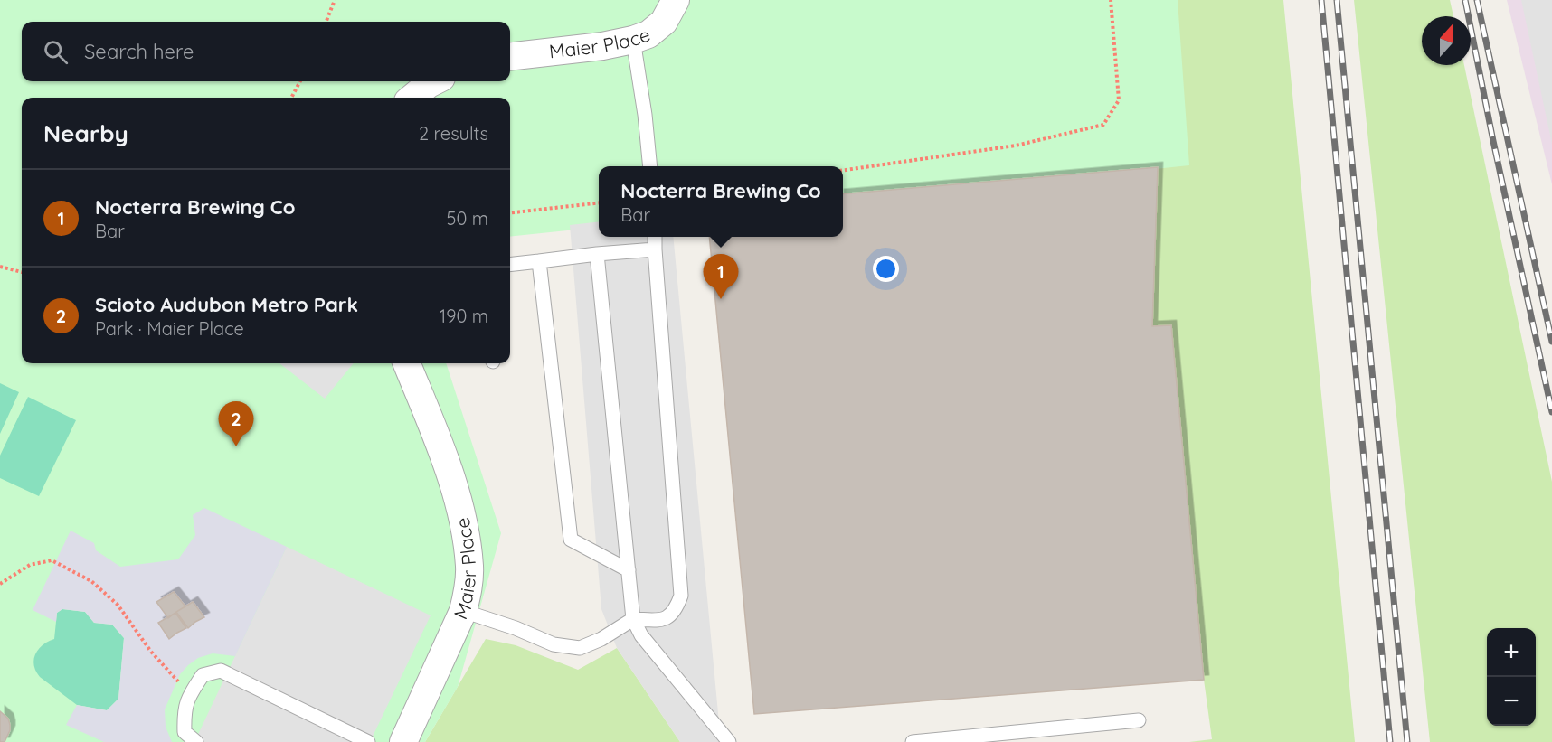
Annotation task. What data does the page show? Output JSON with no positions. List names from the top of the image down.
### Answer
{
  "streets": {
    "street": ["Maier Place"]
  },
  "north": "top",
  "page": {
    "search": "Search here",
    "heading": ["Nearby", "2 results"],
    "popup": ["Nocterra Brewing Co", "Bar"],
    "list": [
      {
        "mark": "1",
        "name": "Nocterra Brewing Co",
        "note": "Bar",
        "value": "50 m"
      },
      {
        "mark": "2",
        "name": "Scioto Audubon Metro Park",
        "note": "Park · Maier Place",
        "value": "190 m"
      }
    ],
    "pins": ["1", "2"],
    "map_buttons": ["+", "−"]
  }
}
